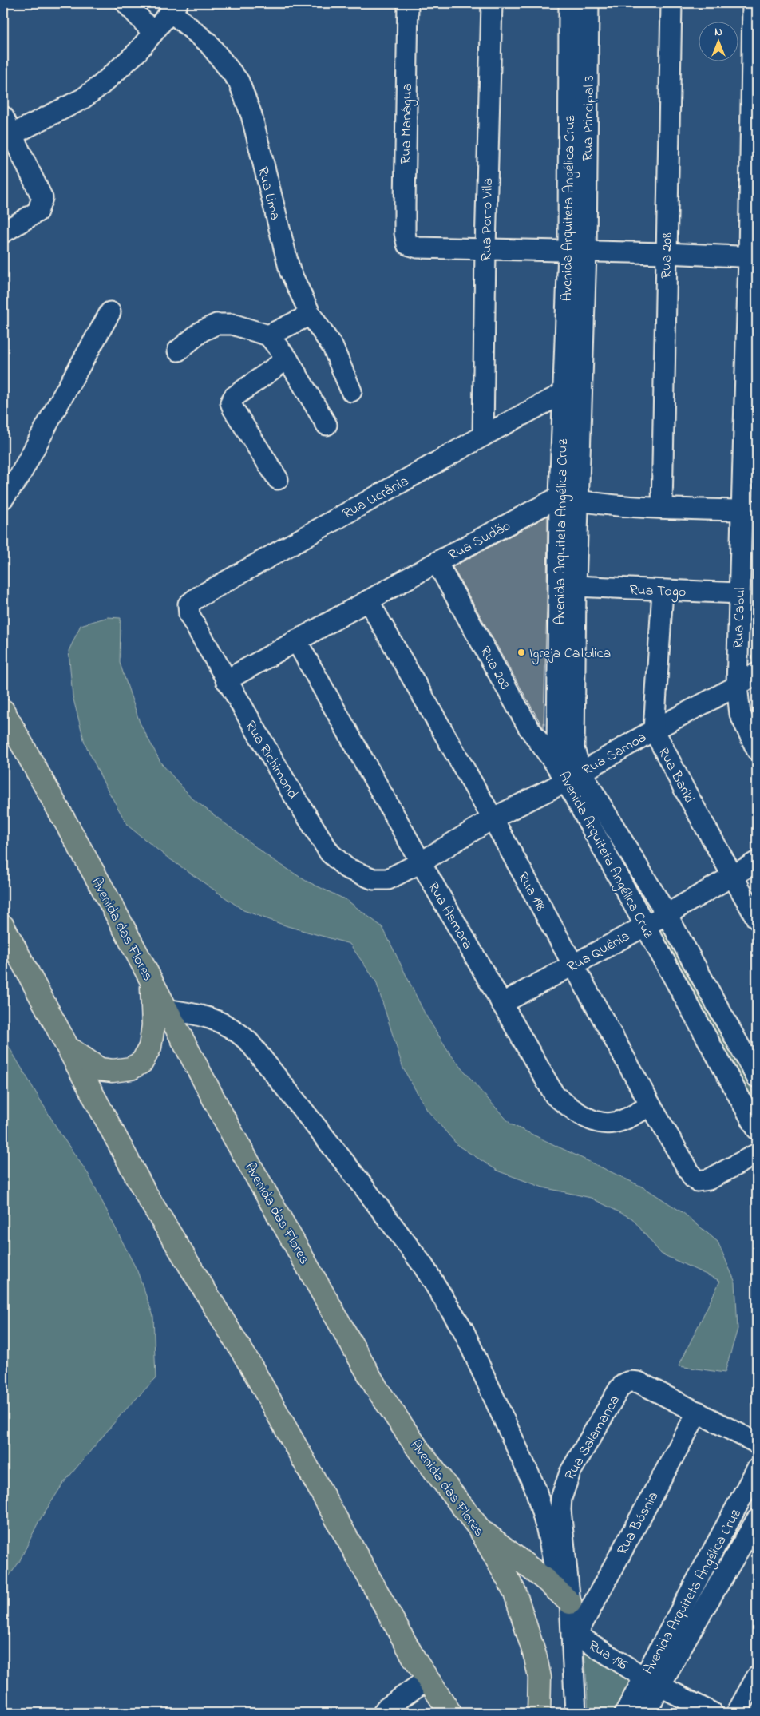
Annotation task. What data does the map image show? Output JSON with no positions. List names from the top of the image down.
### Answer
{
  "streets": {
    "main road": ["Avenida das Flores"],
    "street": [
      "Rua Principal 3",
      "Rua Manágua",
      "Rua Lima",
      "Avenida Arquiteta Angélica Cruz",
      "Rua Porto Vila",
      "Rua 208",
      "Rua Ucrânia",
      "Rua Sudão",
      "Rua Togo",
      "Rua Cabul",
      "Rua 203",
      "Rua Samoa",
      "Rua Richimond",
      "Rua Bariki",
      "Rua 198",
      "Rua Asmara",
      "Rua Quênia",
      "Rua Salamanca",
      "Rua Bósnia",
      "Rua 196"
    ]
  },
  "crossings": [
    ["Rua Principal 3", "Avenida Arquiteta Angélica Cruz"],
    ["Rua Manágua", "Rua Porto Vila"],
    ["Avenida Arquiteta Angélica Cruz", "Rua Ucrânia"],
    ["Avenida Arquiteta Angélica Cruz", "Rua Sudão"],
    ["Avenida Arquiteta Angélica Cruz", "Rua Togo"],
    ["Avenida Arquiteta Angélica Cruz", "Rua 203"],
    ["Avenida Arquiteta Angélica Cruz", "Rua Samoa"],
    ["Avenida Arquiteta Angélica Cruz", "Rua Quênia"],
    ["Avenida Arquiteta Angélica Cruz", "Rua 196"],
    ["Rua Porto Vila", "Rua Ucrânia"],
    ["Rua Ucrânia", "Rua Richimond"],
    ["Rua Sudão", "Rua 203"],
    ["Rua Sudão", "Rua Richimond"],
    ["Rua Sudão", "Rua 198"],
    ["Rua Sudão", "Rua Asmara"],
    ["Rua Togo", "Rua Cabul"],
    ["Rua Togo", "Rua Bariki"],
    ["Rua Cabul", "Rua Samoa"],
    ["Rua 203", "Rua Samoa"],
    ["Rua Samoa", "Rua Richimond"],
    ["Rua Samoa", "Rua Bariki"],
    ["Rua Samoa", "Rua 198"],
    ["Rua Samoa", "Rua Asmara"],
    ["Rua Bariki", "Rua Quênia"],
    ["Rua 198", "Rua Asmara"],
    ["Rua 198", "Rua Quênia"],
    ["Rua Asmara", "Rua Quênia"],
    ["Rua Salamanca", "Rua Bósnia"],
    ["Rua Salamanca", "Rua 196"],
    ["Rua Bósnia", "Rua 196"]
  ],
  "places": ["Igreja Catolica"],
  "north": "top"
}
